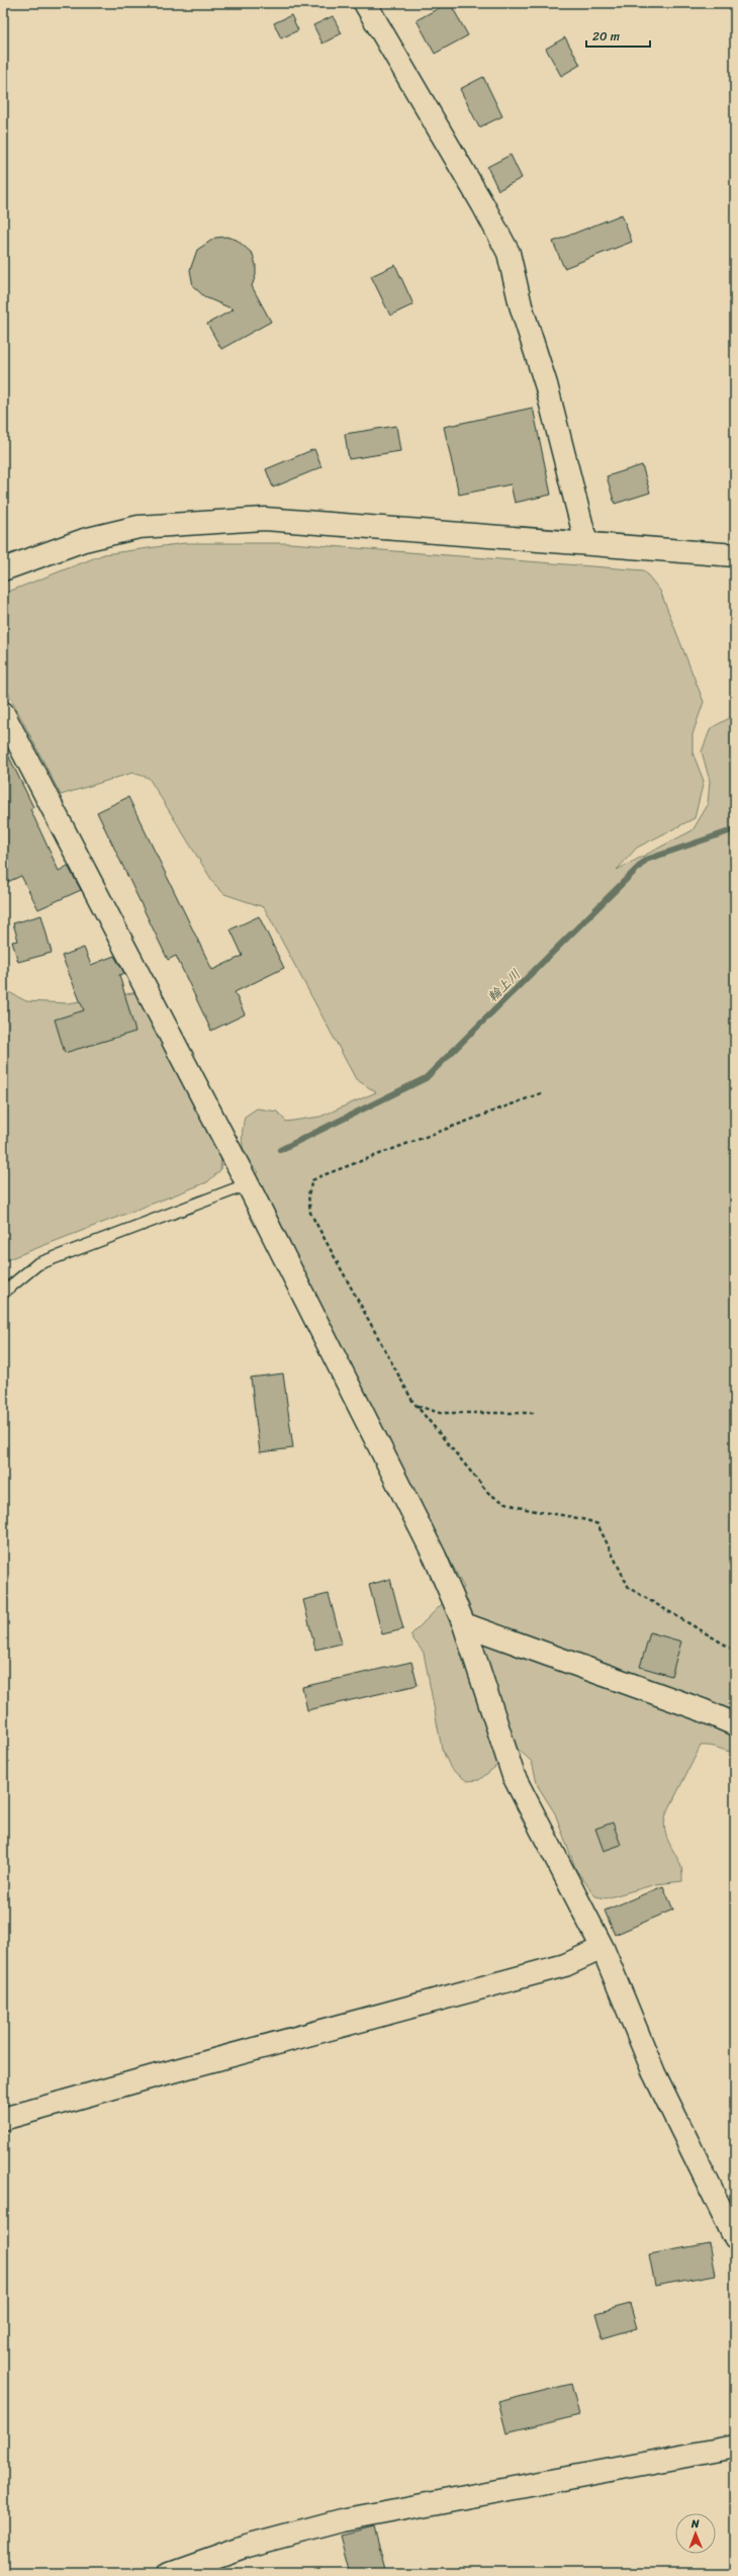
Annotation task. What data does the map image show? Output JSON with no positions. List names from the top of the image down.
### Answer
{
  "water": ["輪上川"],
  "scale_bar": "20 m",
  "north": "top"
}
